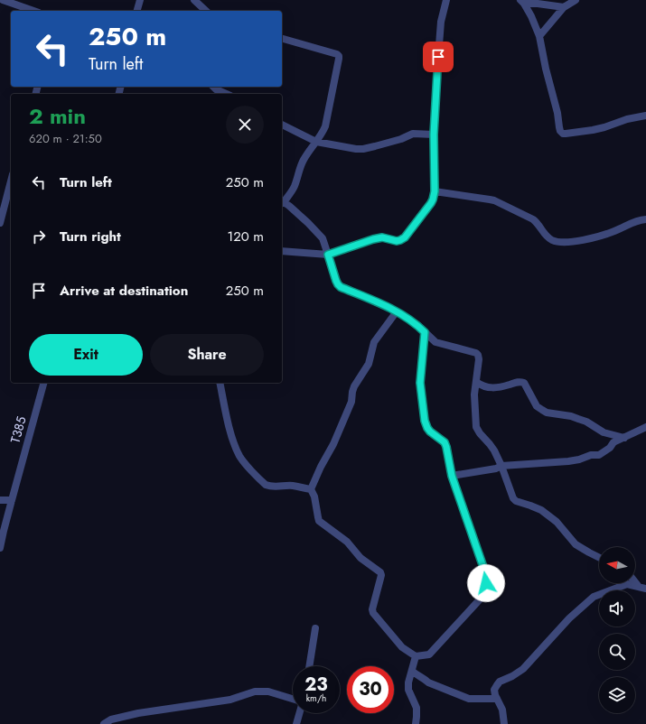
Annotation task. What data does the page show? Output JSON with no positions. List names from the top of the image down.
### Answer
{
  "streets": {
    "street": ["T385"]
  },
  "north": "left",
  "page": {
    "turn": ["250 m", "Turn left"],
    "heading": ["2 min", "620 m · 21:50"],
    "list": [
      {
        "name": "Turn left",
        "value": "250 m"
      },
      {
        "name": "Turn right",
        "value": "120 m"
      },
      {
        "name": "Arrive at destination",
        "value": "250 m"
      }
    ],
    "buttons": ["Exit", "Share"],
    "speed": "23 km/h",
    "limit": "30"
  }
}
